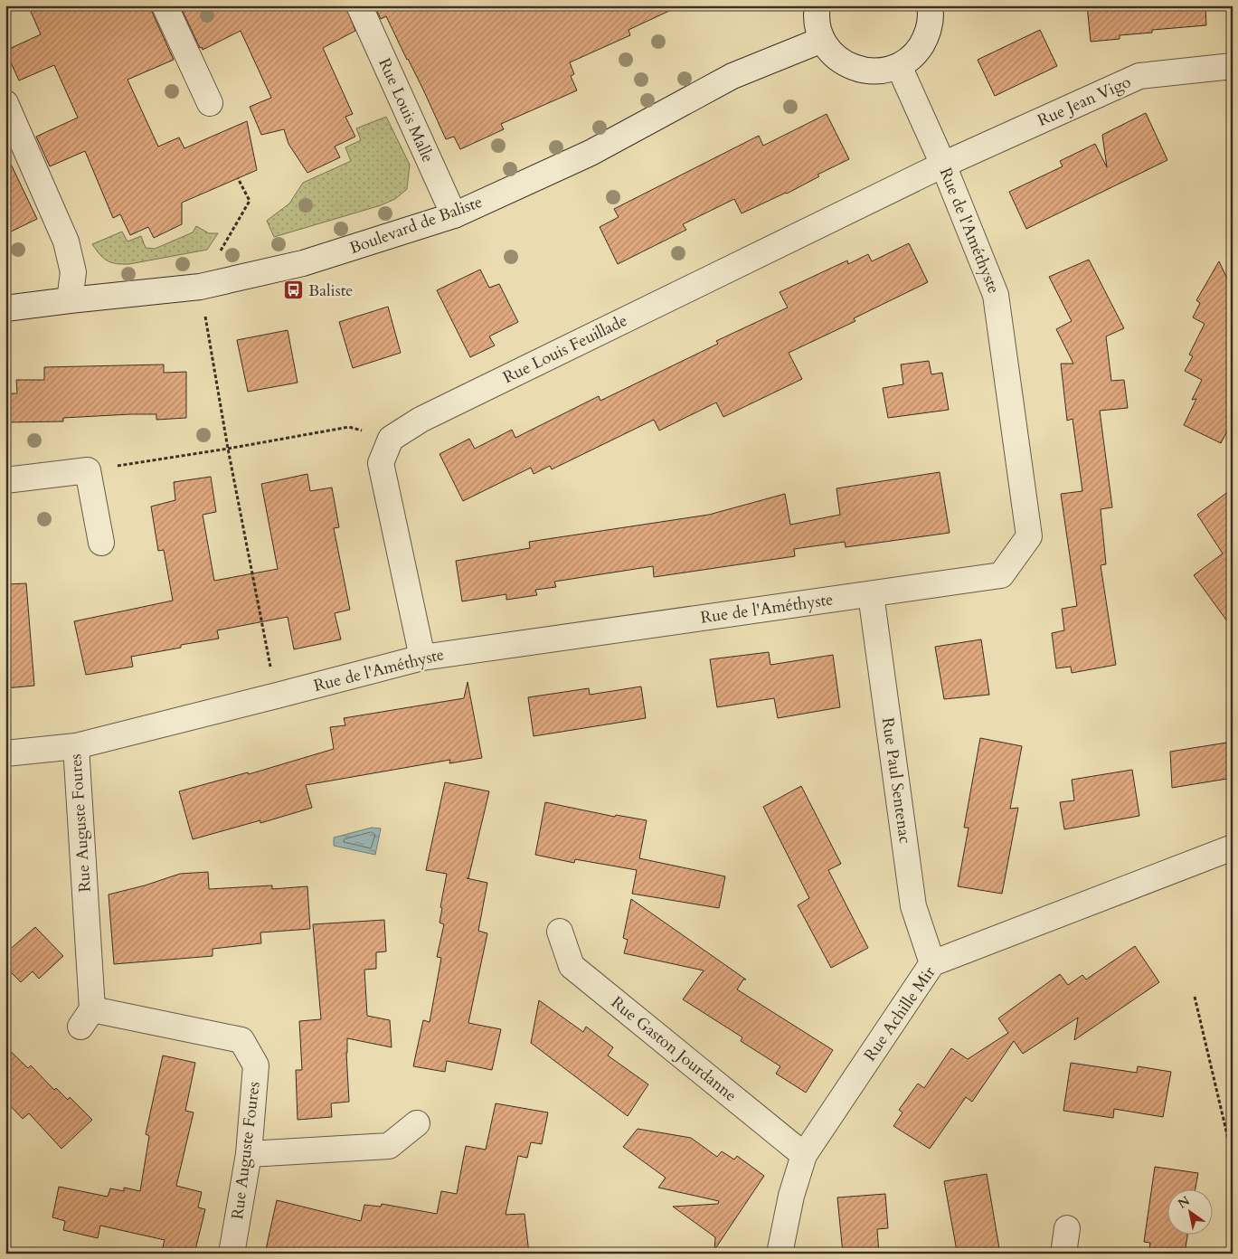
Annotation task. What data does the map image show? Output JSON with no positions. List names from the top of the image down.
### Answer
{
  "streets": {
    "street": [
      "Rue Jean Vigo",
      "Rue Louis Malle",
      "Boulevard de Baliste",
      "Rue de l'Améthyste",
      "Rue Louis Feuillade",
      "Rue Paul Sentenac",
      "Rue Auguste Foures",
      "Rue Achille Mir",
      "Rue Gaston Jourdanne"
    ]
  },
  "crossings": [
    ["Rue Jean Vigo", "Rue de l'Améthyste"],
    ["Rue Jean Vigo", "Rue Louis Feuillade"],
    ["Rue Louis Malle", "Boulevard de Baliste"],
    ["Rue de l'Améthyste", "Rue Louis Feuillade"],
    ["Rue de l'Améthyste", "Rue Paul Sentenac"],
    ["Rue de l'Améthyste", "Rue Auguste Foures"],
    ["Rue Paul Sentenac", "Rue Achille Mir"],
    ["Rue Achille Mir", "Rue Gaston Jourdanne"]
  ],
  "places": {
    "bus stop": ["Baliste"]
  },
  "north": "top left"
}
